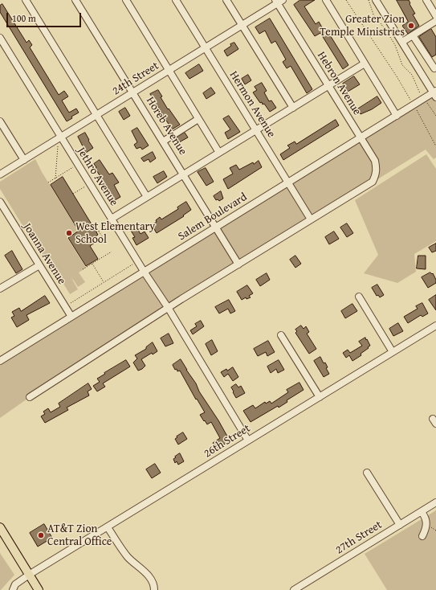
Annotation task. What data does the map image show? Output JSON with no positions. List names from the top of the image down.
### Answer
{
  "streets": {
    "street": [
      "24th Street",
      "Hebron Avenue",
      "Hermon Avenue",
      "Horeb Avenue",
      "Jethro Avenue",
      "Salem Boulevard",
      "Joanna Avenue",
      "26th Street",
      "27th Street"
    ]
  },
  "crossings": [
    ["24th Street", "Hebron Avenue"],
    ["24th Street", "Hermon Avenue"],
    ["24th Street", "Horeb Avenue"],
    ["24th Street", "Jethro Avenue"],
    ["Hebron Avenue", "Hermon Avenue"],
    ["Hebron Avenue", "Salem Boulevard"],
    ["Hermon Avenue", "Salem Boulevard"],
    ["Horeb Avenue", "Salem Boulevard"],
    ["Jethro Avenue", "Salem Boulevard"],
    ["Jethro Avenue", "26th Street"],
    ["Salem Boulevard", "Joanna Avenue"]
  ],
  "places": ["Greater Zion Temple Ministries", "West Elementary School", "AT&T Zion Central Office"],
  "scale_bar": "100 m"
}
